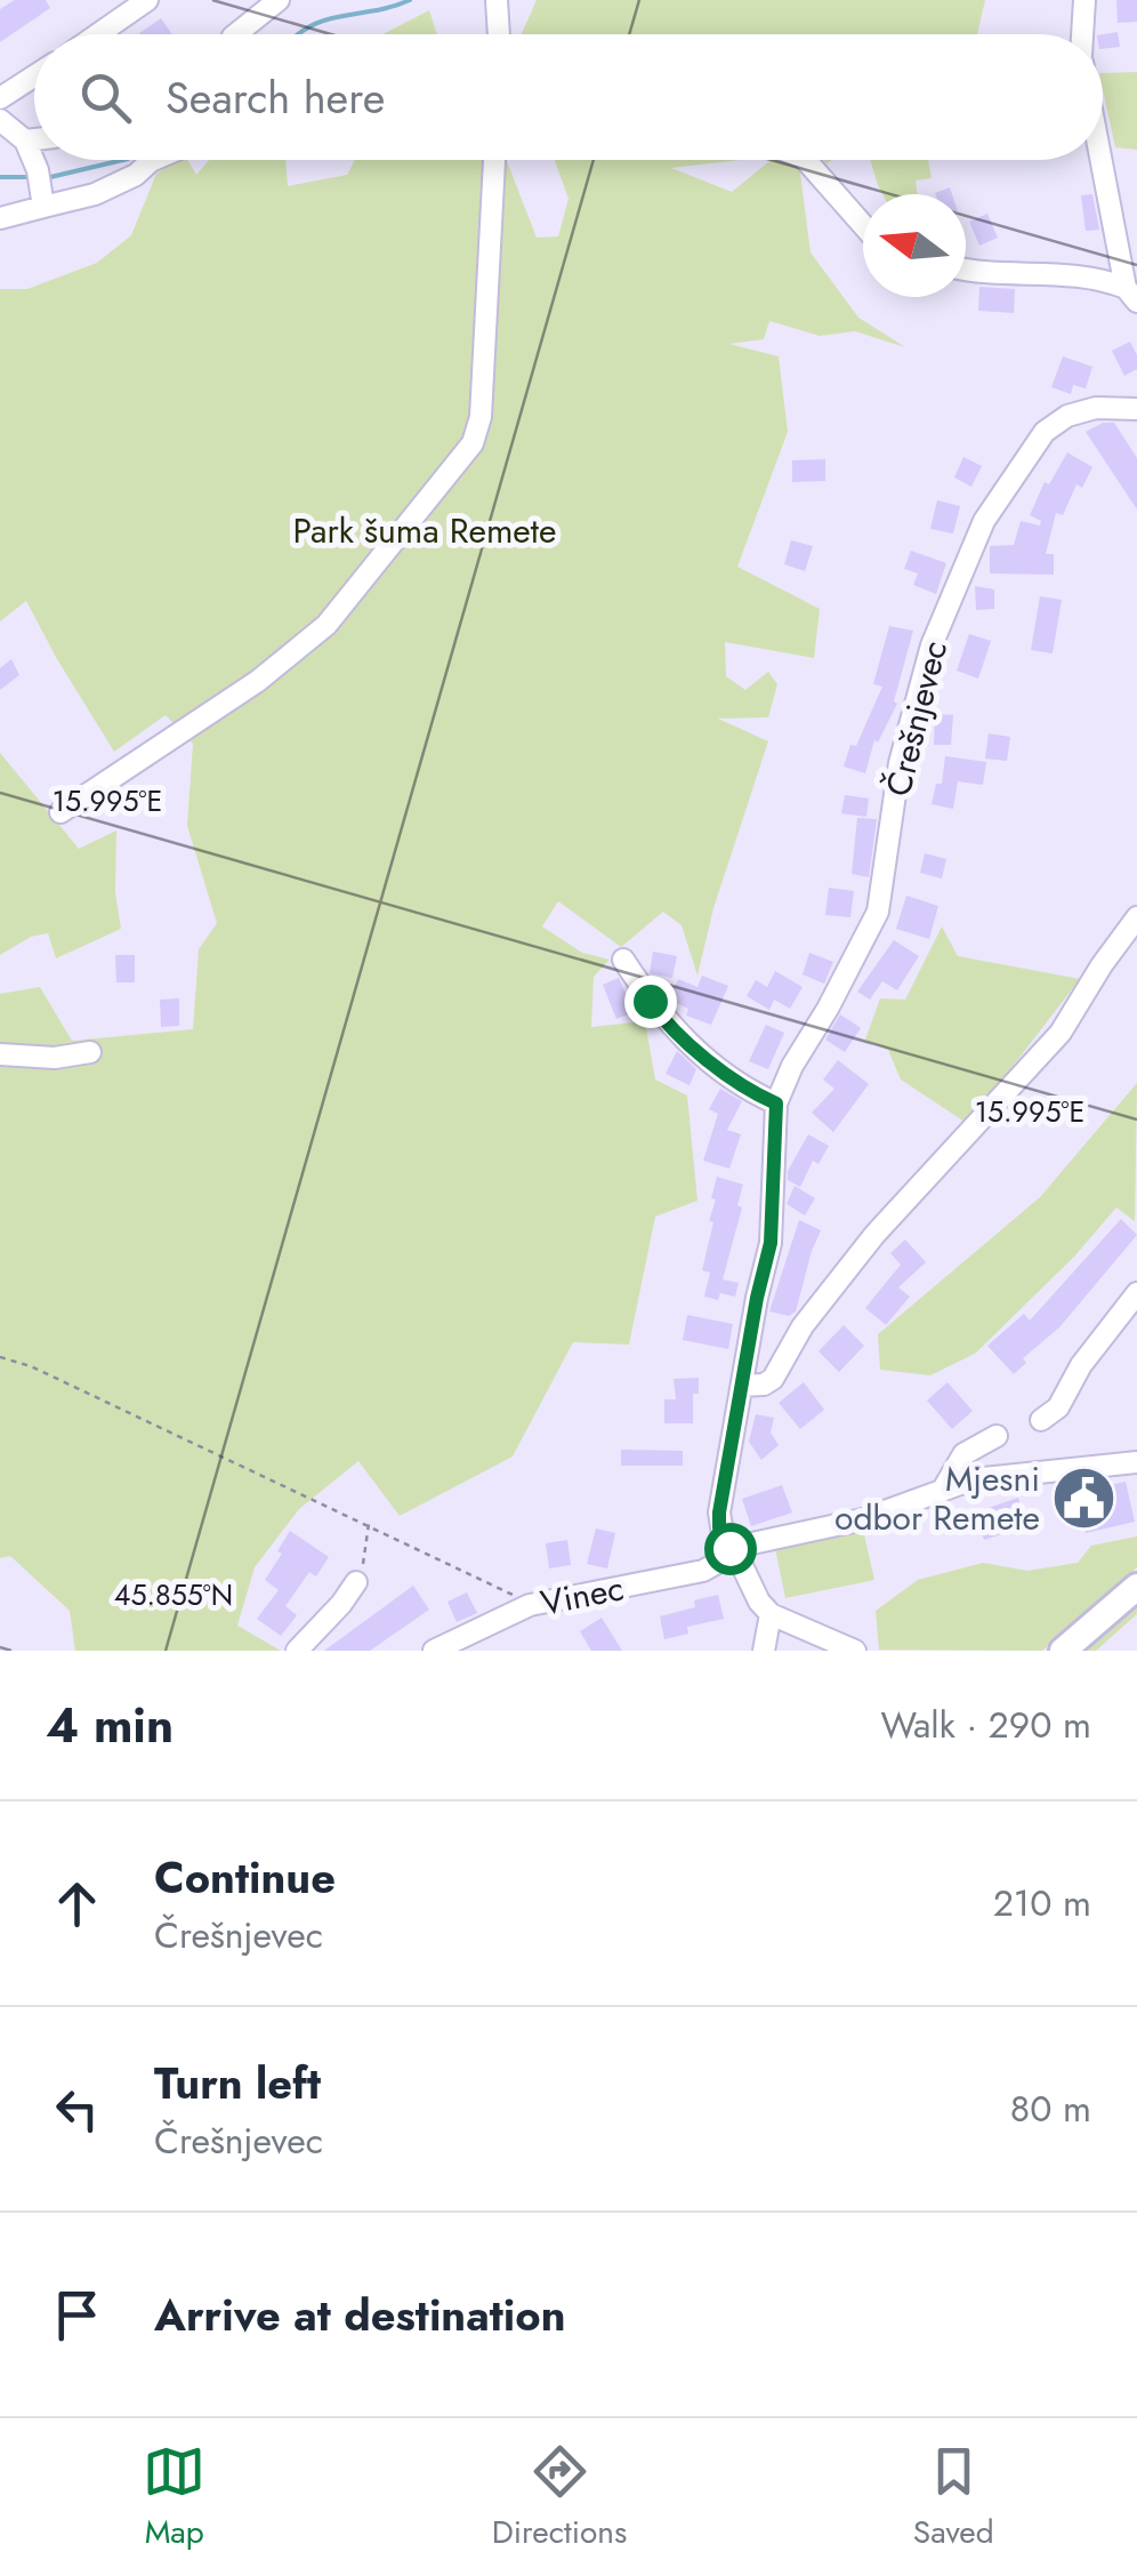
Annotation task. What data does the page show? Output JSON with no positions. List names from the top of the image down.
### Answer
{
  "streets": {
    "street": ["Črešnjevec", "Vinec"]
  },
  "crossings": [
    ["Črešnjevec", "Vinec"]
  ],
  "parks": ["Park šuma Remete"],
  "places": {
    "public building": ["Mjesni odbor Remete"]
  },
  "north": "left",
  "page": {
    "search": "Search here",
    "heading": ["4 min", "Walk · 290 m"],
    "list": [
      ["Continue", "Črešnjevec", "210 m"],
      ["Turn left", "Črešnjevec", "80 m"],
      "Arrive at destination"
    ],
    "nav": ["Map", "Directions", "Saved"]
  },
  "coordinates": ["15.995°E", "45.855°N"]
}
